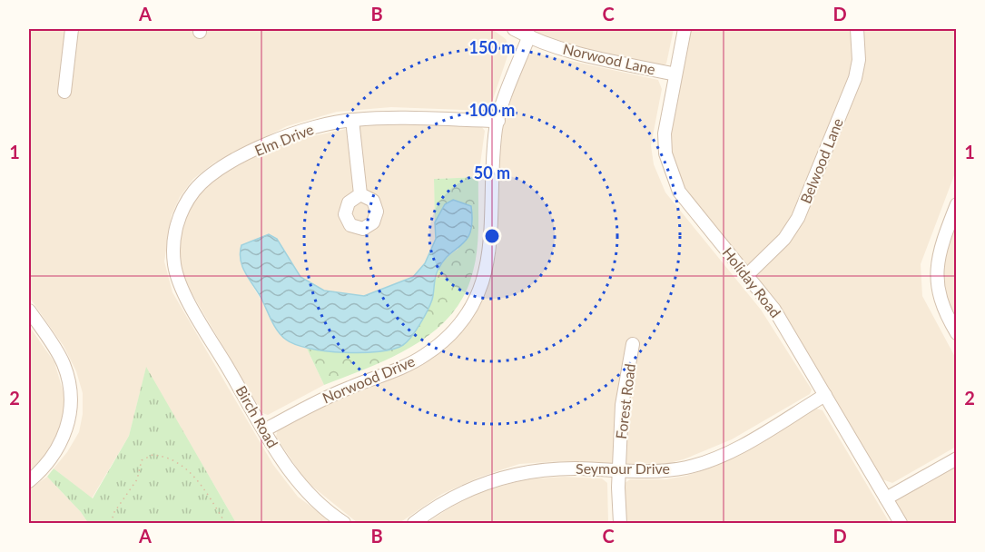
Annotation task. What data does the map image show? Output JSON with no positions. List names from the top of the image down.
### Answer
{
  "streets": {
    "street": [
      "Norwood Lane",
      "Elm Drive",
      "Belwood Lane",
      "Holiday Road",
      "Norwood Drive",
      "Forest Road",
      "Birch Road",
      "Seymour Drive"
    ]
  },
  "crossings": [
    ["Norwood Lane", "Holiday Road"],
    ["Norwood Lane", "Norwood Drive"],
    ["Elm Drive", "Norwood Drive"],
    ["Elm Drive", "Birch Road"],
    ["Belwood Lane", "Holiday Road"],
    ["Holiday Road", "Seymour Drive"],
    ["Norwood Drive", "Birch Road"],
    ["Forest Road", "Seymour Drive"]
  ],
  "grid": {
    "columns": [
      "A",
      "B",
      "C",
      "D"
    ],
    "rows": ["1", "2"]
  },
  "rings": ["150 m", "100 m", "50 m"]
}
